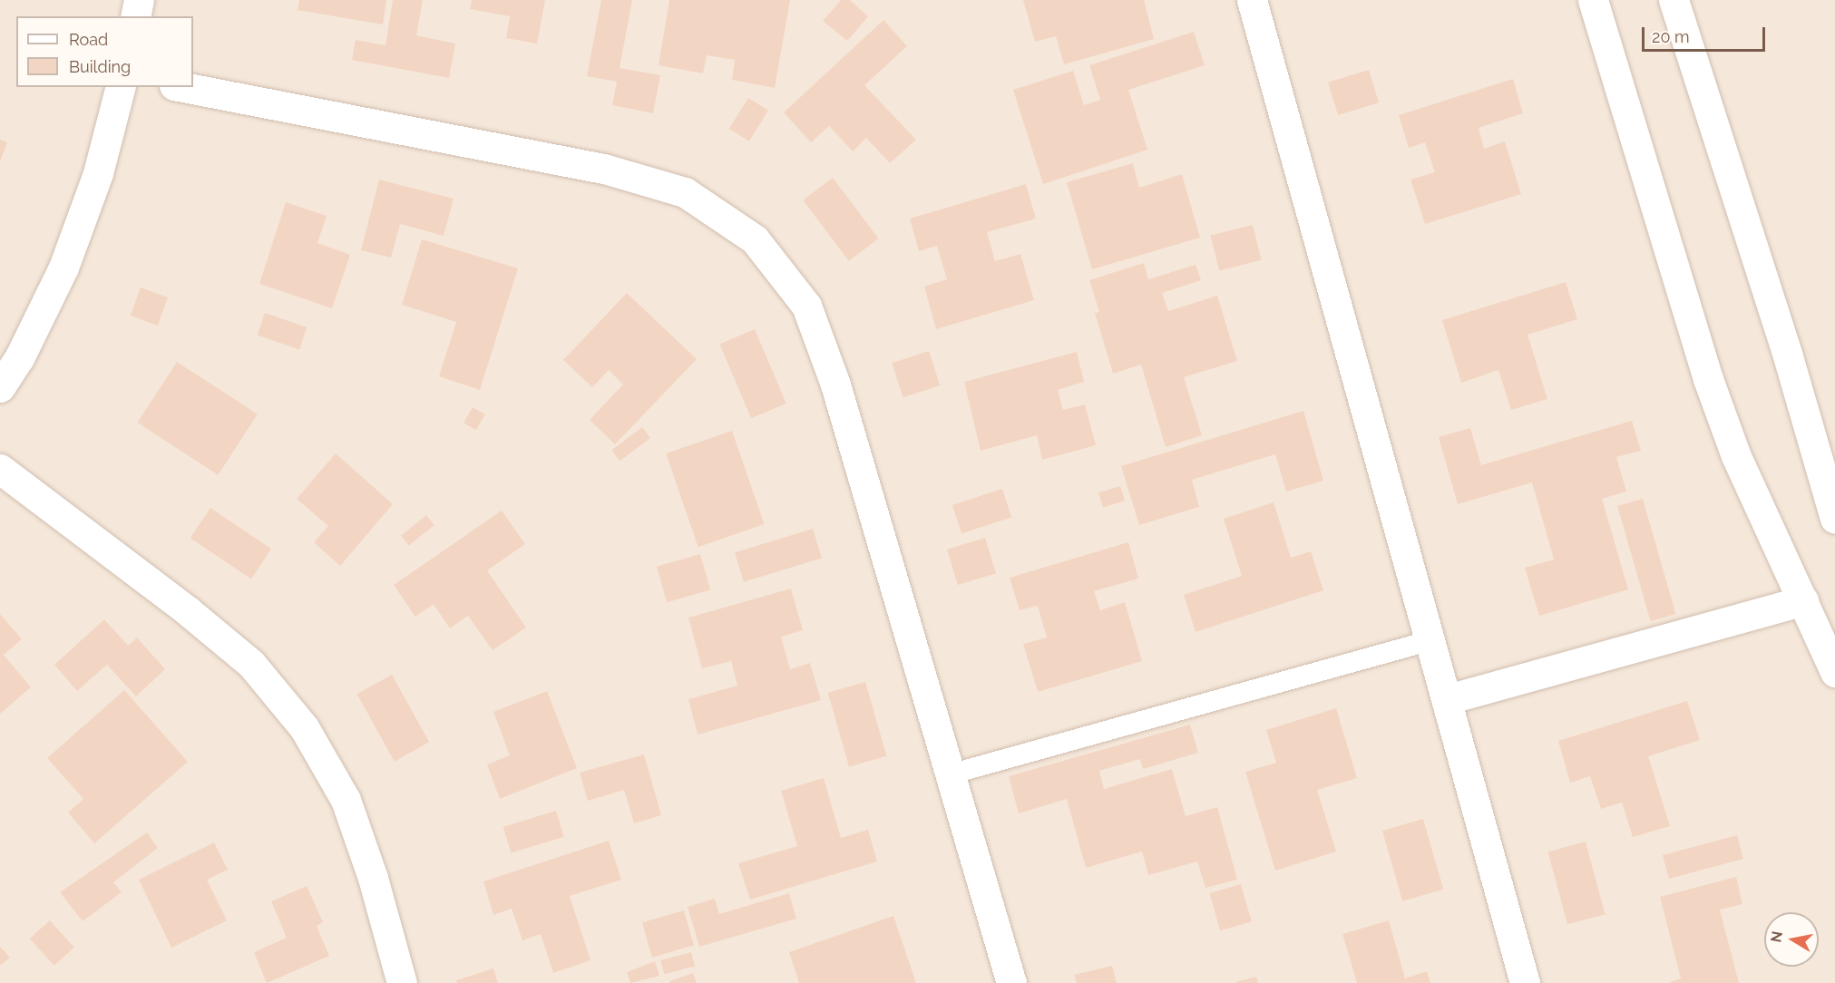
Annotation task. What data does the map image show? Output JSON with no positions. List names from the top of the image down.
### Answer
{
  "legend": ["Road", "Building"],
  "scale_bar": "20 m",
  "north": "left"
}
